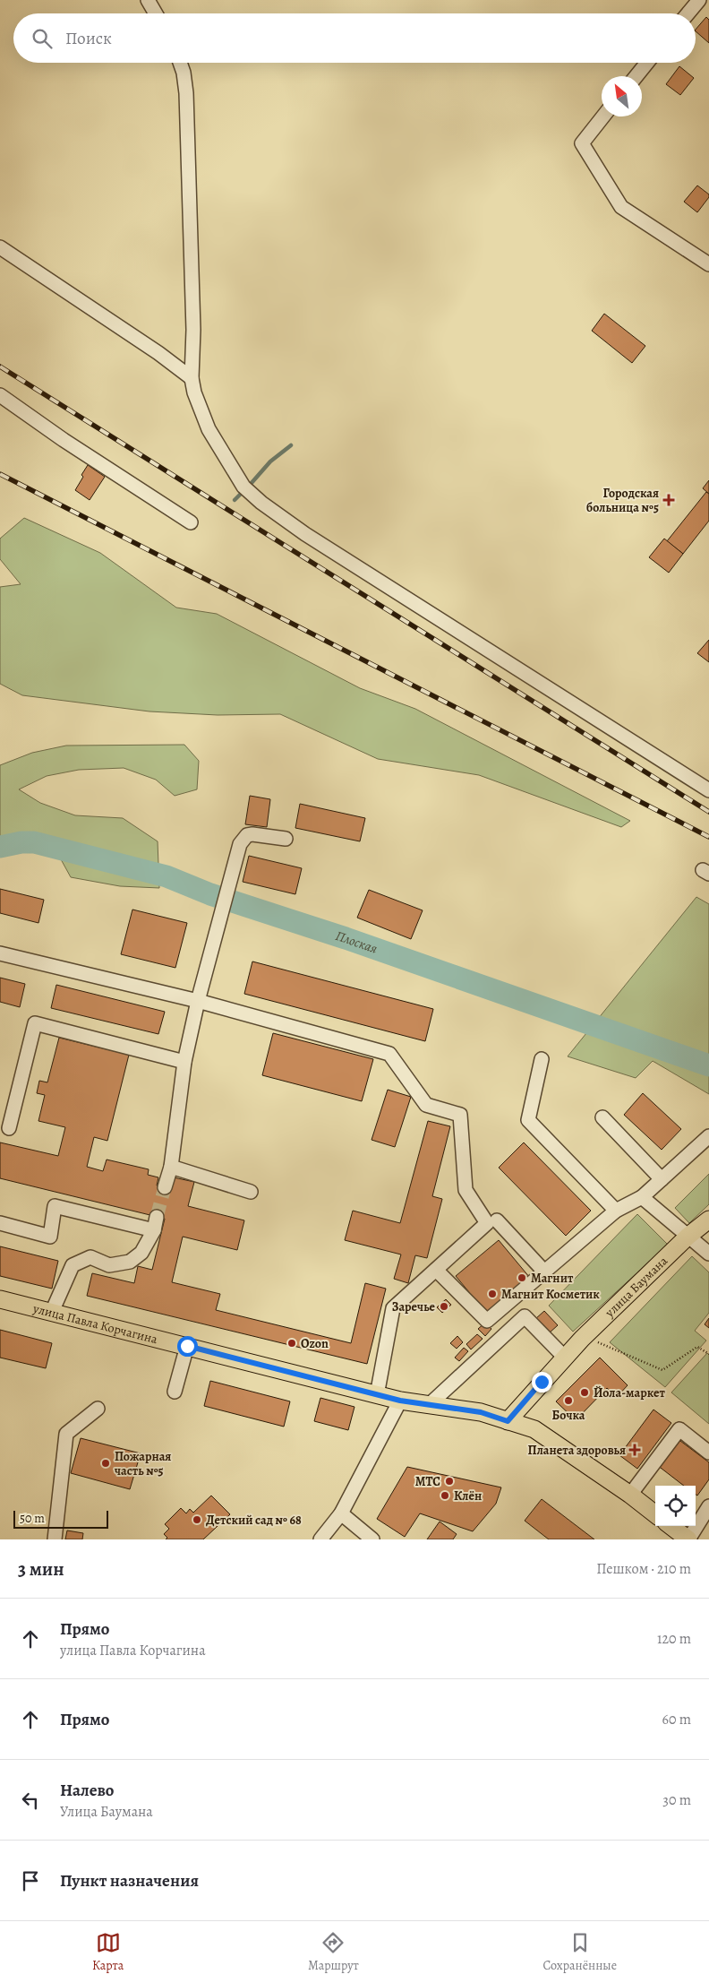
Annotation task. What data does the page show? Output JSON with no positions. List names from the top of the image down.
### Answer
{
  "streets": {
    "main road": ["улица Баумана", "улица Павла Корчагина"]
  },
  "water": ["Плоская"],
  "places": {
    "health": ["Городская больница №5", "Планета здоровья"],
    "other": [
      "Магнит",
      "Магнит Косметик",
      "Заречье",
      "Ozon",
      "Йола-маркет",
      "Бочка",
      "Пожарная часть №5",
      "МТС",
      "Клён",
      "Детский сад № 68"
    ]
  },
  "scale_bar": "50 m",
  "north": "top left",
  "page": {
    "search": "Поиск",
    "scale": "50 m",
    "heading": ["3 мин", "Пешком · 210 m"],
    "list": [
      ["Прямо", "улица Павла Корчагина", "120 m"],
      ["Прямо", "60 m"],
      ["Налево", "Улица Баумана", "30 m"],
      "Пункт назначения"
    ],
    "nav": ["Карта", "Маршрут", "Сохранённые"]
  }
}
